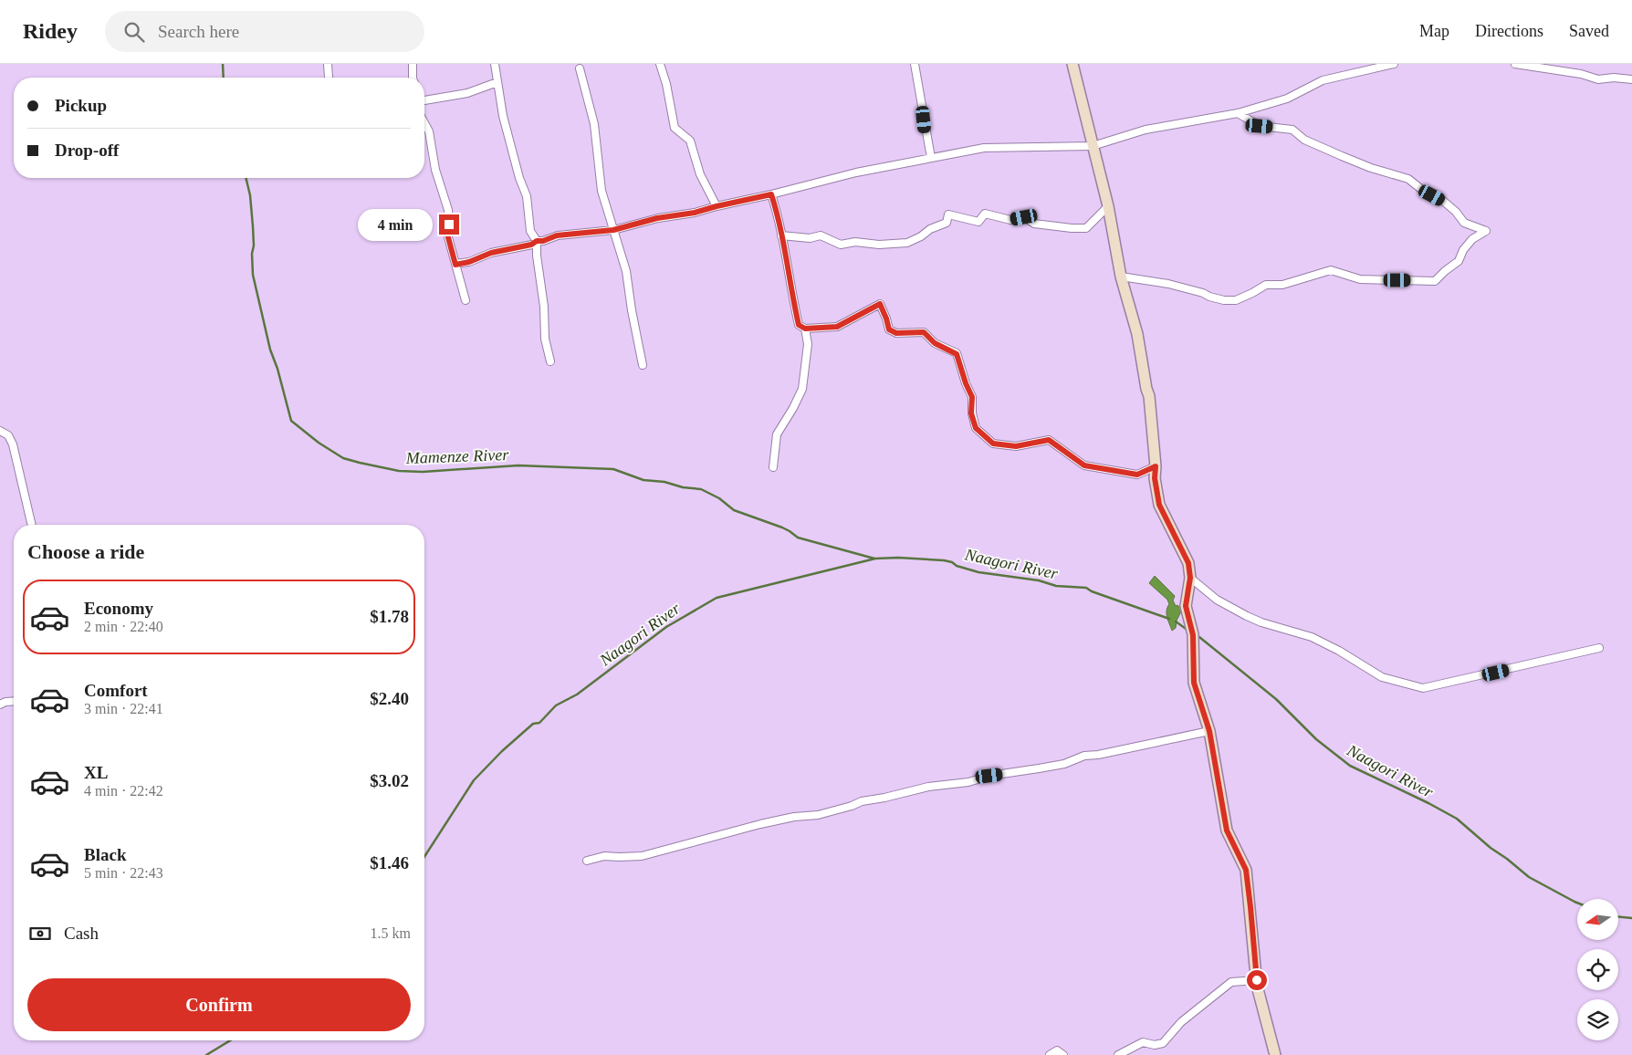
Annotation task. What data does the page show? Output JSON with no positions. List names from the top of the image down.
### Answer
{
  "water": ["Mamenze River", "Naagori River"],
  "north": "left",
  "page": {
    "header": "Ridey",
    "search": "Search here",
    "nav": ["Map", "Directions", "Saved"],
    "banner": ["Pickup", "Drop-off"],
    "bubble": "4 min",
    "heading": "Choose a ride",
    "list": [
      {
        "name": "Economy",
        "note": "2 min · 22:40",
        "value": "$1.78"
      },
      {
        "name": "Comfort",
        "note": "3 min · 22:41",
        "value": "$2.40"
      },
      {
        "name": "XL",
        "note": "4 min · 22:42",
        "value": "$3.02"
      },
      {
        "name": "Black",
        "note": "5 min · 22:43",
        "value": "$1.46"
      }
    ],
    "pay": ["Cash", "1.5 km"],
    "buttons": "Confirm"
  }
}
